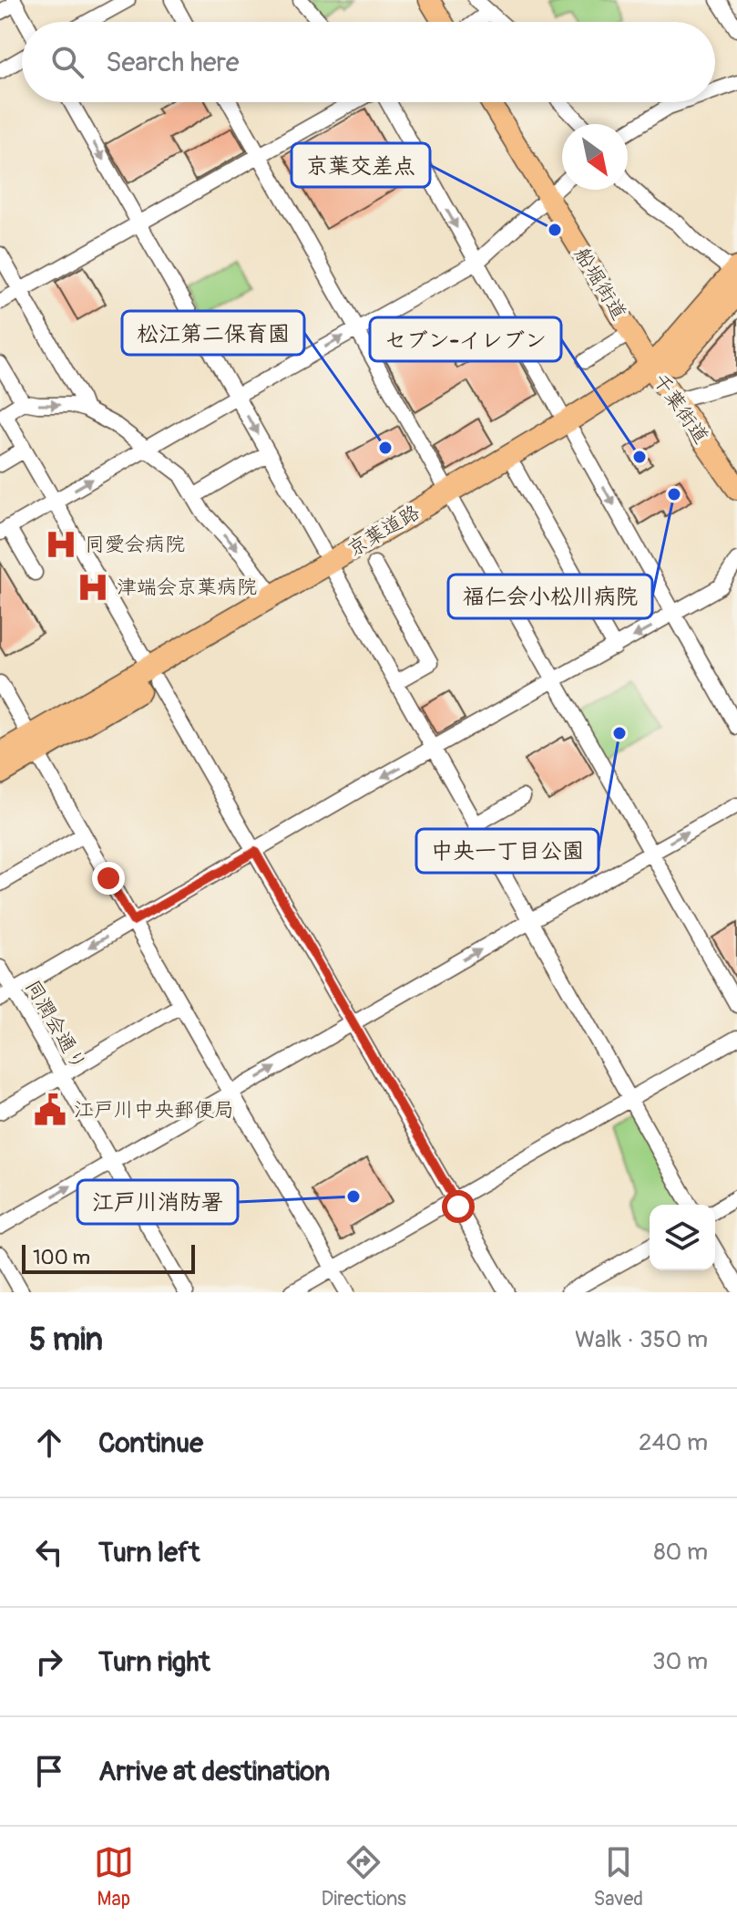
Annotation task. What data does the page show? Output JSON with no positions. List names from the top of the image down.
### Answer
{
  "streets": {
    "highway": ["千葉街道", "京葉道路"],
    "main road": ["船堀街道"],
    "street": ["同潤会通り"]
  },
  "crossings": [
    ["船堀街道", "千葉街道"],
    ["船堀街道", "京葉道路"],
    ["千葉街道", "京葉道路"]
  ],
  "places": {
    "other": [
      "京葉交差点",
      "松江第二保育園",
      "セブン-イレブン",
      "福仁会小松川病院",
      "中央一丁目公園",
      "江戸川消防署"
    ],
    "hospital": ["同愛会病院", "津端会京葉病院"],
    "public building": ["江戸川中央郵便局"]
  },
  "scale_bar": "100 m",
  "north": "bottom right",
  "page": {
    "search": "Search here",
    "scale": "100 m",
    "heading": ["5 min", "Walk · 350 m"],
    "list": [
      ["Continue", "240 m"],
      ["Turn left", "80 m"],
      ["Turn right", "30 m"],
      "Arrive at destination"
    ],
    "nav": ["Map", "Directions", "Saved"]
  }
}
